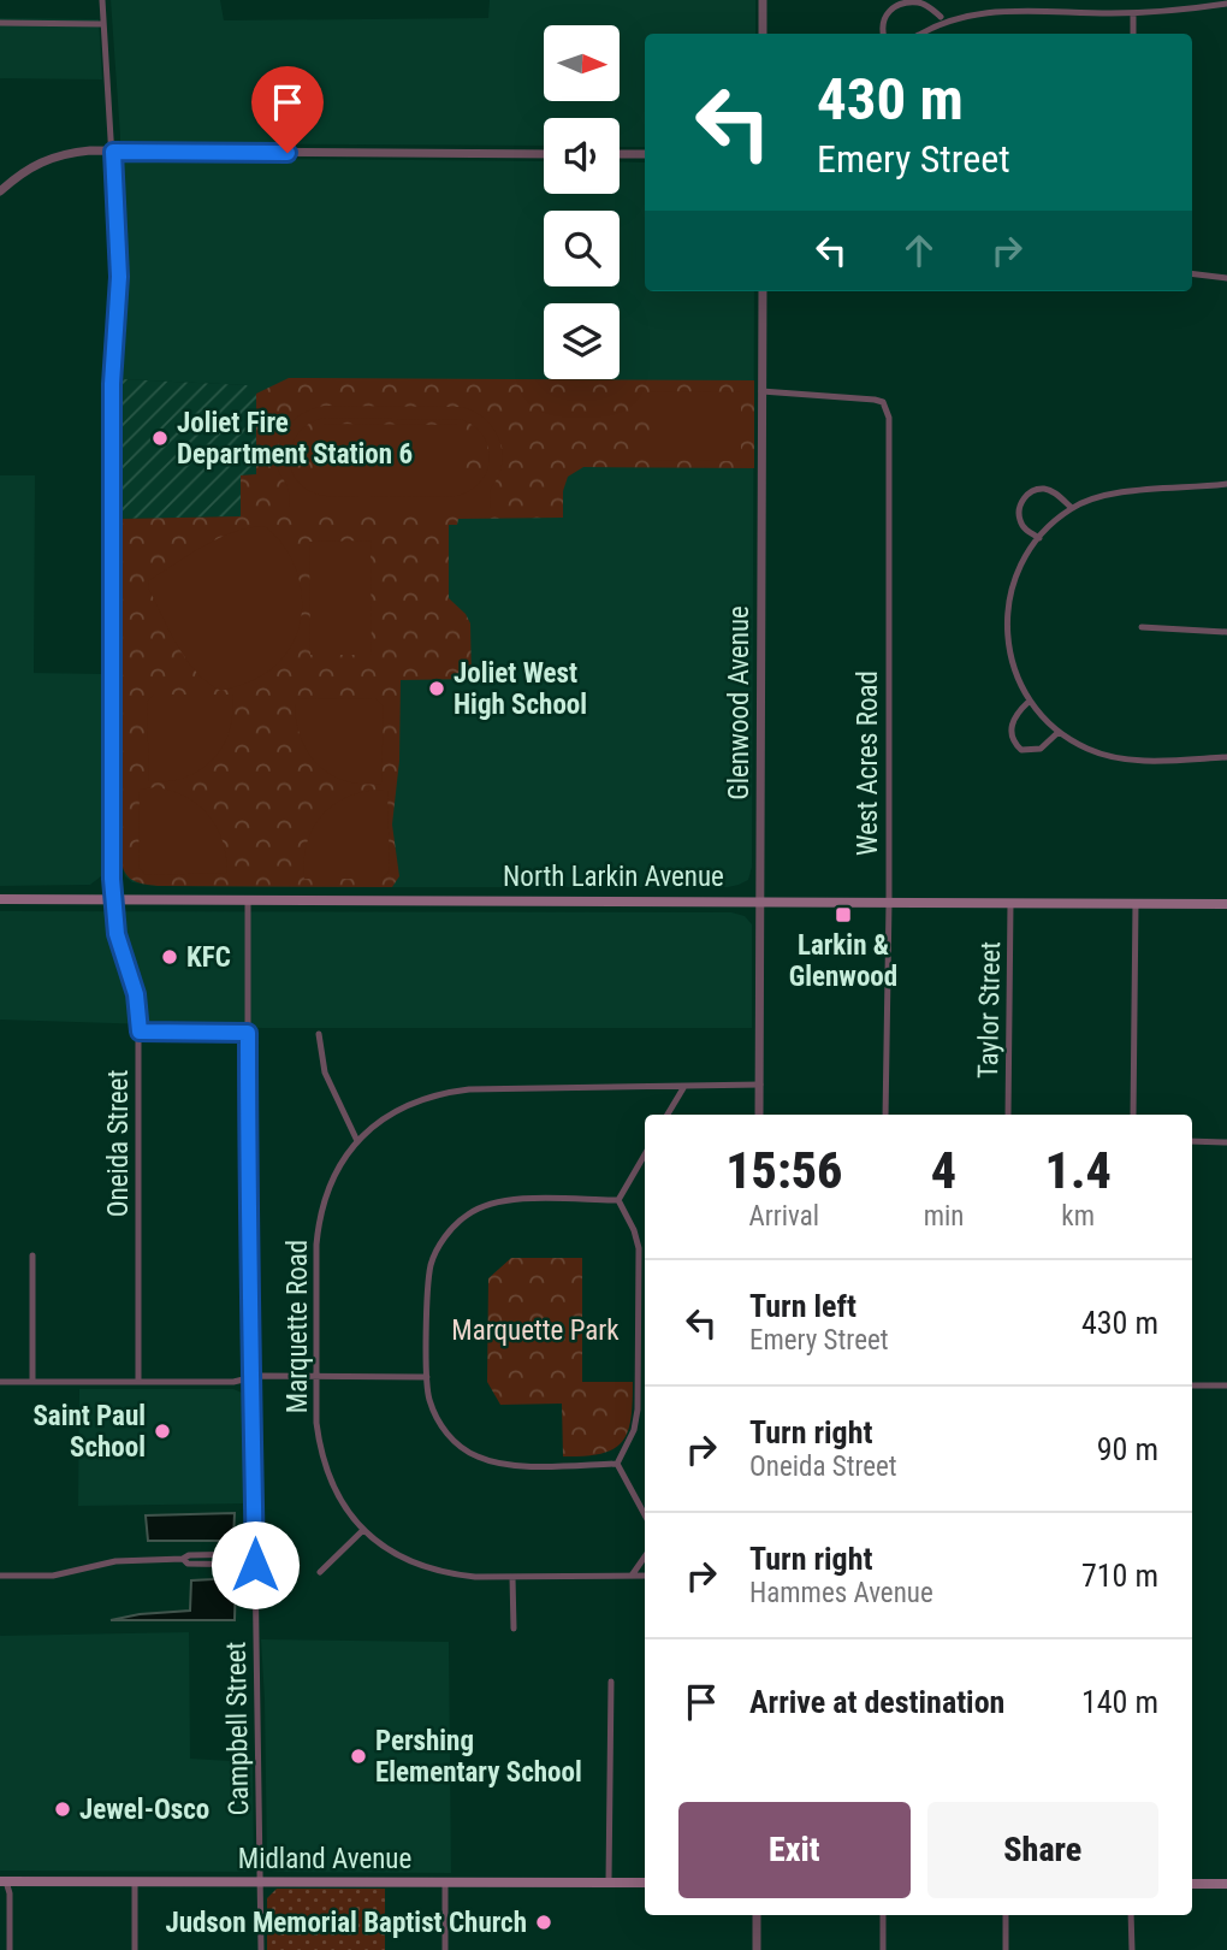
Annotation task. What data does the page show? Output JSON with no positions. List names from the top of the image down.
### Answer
{
  "streets": {
    "main road": ["North Larkin Avenue", "Midland Avenue"],
    "street": [
      "Glenwood Avenue",
      "West Acres Road",
      "Taylor Street",
      "Oneida Street",
      "Marquette Road",
      "Campbell Street"
    ]
  },
  "crossings": [
    ["Glenwood Avenue", "West Acres Road"],
    ["Glenwood Avenue", "North Larkin Avenue"],
    ["Glenwood Avenue", "Marquette Road"],
    ["West Acres Road", "North Larkin Avenue"],
    ["North Larkin Avenue", "Taylor Street"],
    ["North Larkin Avenue", "Oneida Street"],
    ["North Larkin Avenue", "Campbell Street"],
    ["Campbell Street", "Midland Avenue"]
  ],
  "parks": ["Marquette Park"],
  "places": {
    "other": [
      "Joliet Fire Department Station 6",
      "Joliet West High School",
      "KFC",
      "Saint Paul School",
      "Pershing Elementary School",
      "Jewel-Osco",
      "Judson Memorial Baptist Church"
    ],
    "transit": ["Larkin & Glenwood"]
  },
  "north": "right",
  "page": {
    "turn": ["430 m", "Emery Street"],
    "eta": [
      "15:56",
      "Arrival",
      "4",
      "min",
      "1.4",
      "km"
    ],
    "list": [
      {
        "name": "Turn left",
        "note": "Emery Street",
        "value": "430 m"
      },
      {
        "name": "Turn right",
        "note": "Oneida Street",
        "value": "90 m"
      },
      {
        "name": "Turn right",
        "note": "Hammes Avenue",
        "value": "710 m"
      },
      {
        "name": "Arrive at destination",
        "value": "140 m"
      }
    ],
    "buttons": ["Exit", "Share"]
  }
}
